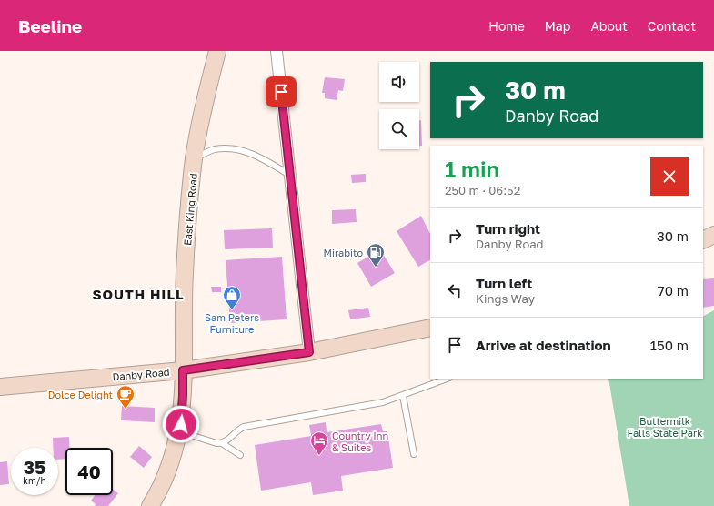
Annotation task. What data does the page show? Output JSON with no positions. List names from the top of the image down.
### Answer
{
  "streets": {
    "street": ["East King Road", "Danby Road"]
  },
  "crossings": [
    ["East King Road", "Danby Road"]
  ],
  "districts": ["SOUTH HILL"],
  "parks": ["Buttermilk Falls State Park"],
  "places": {
    "fuel station": ["Mirabito"],
    "shop": ["Sam Peters Furniture"],
    "cafe": ["Dolce Delight"],
    "hotel": ["Country Inn & Suites"]
  },
  "page": {
    "header": "Beeline",
    "nav": [
      "Home",
      "Map",
      "About",
      "Contact"
    ],
    "turn": ["30 m", "Danby Road"],
    "heading": ["1 min", "250 m · 06:52"],
    "list": [
      {
        "name": "Turn right",
        "note": "Danby Road",
        "value": "30 m"
      },
      {
        "name": "Turn left",
        "note": "Kings Way",
        "value": "70 m"
      },
      {
        "name": "Arrive at destination",
        "value": "150 m"
      }
    ],
    "speed": "35 km/h",
    "limit": "40"
  }
}
